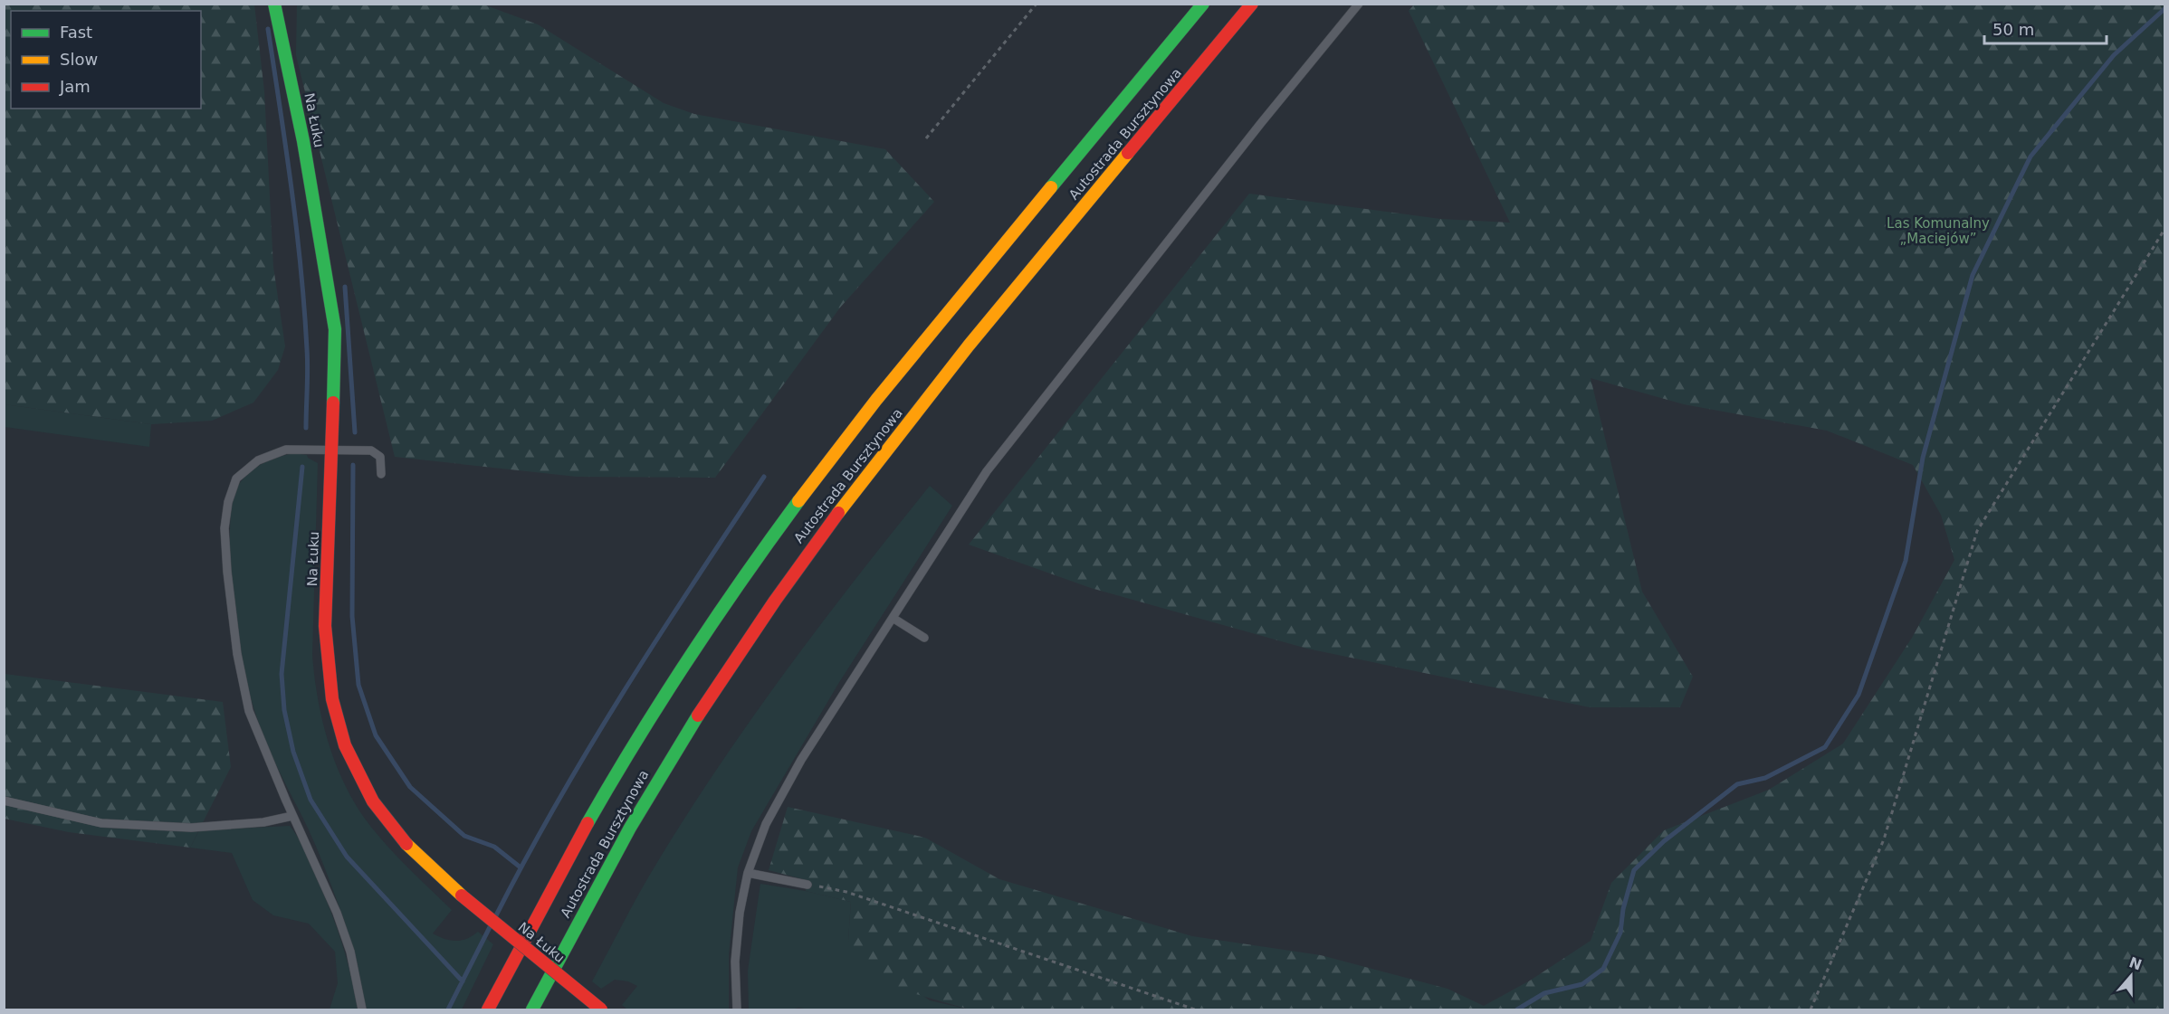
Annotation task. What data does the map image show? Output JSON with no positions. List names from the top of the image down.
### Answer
{
  "streets": {
    "main road": ["Na Łuku", "Autostrada Bursztynowa"]
  },
  "parks": ["Las Komunalny „Maciejów”"],
  "legend": ["Fast", "Slow", "Jam"],
  "scale_bar": "50 m",
  "north": "top"
}
